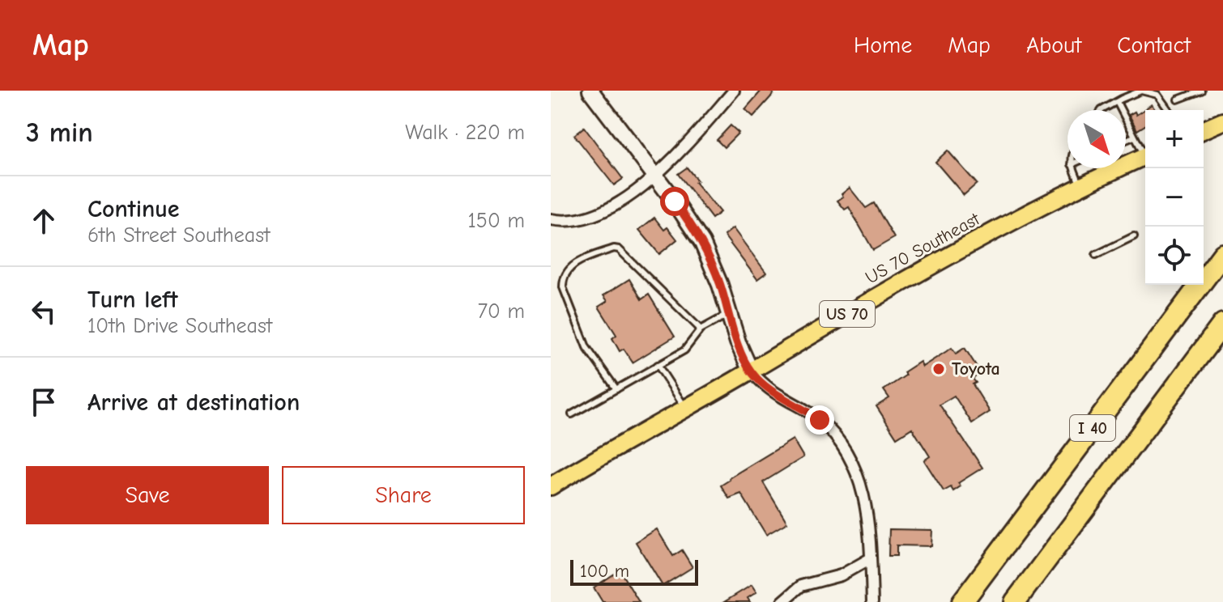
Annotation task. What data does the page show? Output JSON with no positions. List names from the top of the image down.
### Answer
{
  "streets": {
    "highway": ["I 40"],
    "main road": ["US 70 Southeast", "US 70"]
  },
  "places": ["Toyota"],
  "scale_bar": "100 m",
  "north": "bottom right",
  "page": {
    "header": "Map",
    "nav": [
      "Home",
      "Map",
      "About",
      "Contact"
    ],
    "heading": ["3 min", "Walk · 220 m"],
    "map_buttons": ["+", "−"],
    "list": [
      ["Continue", "6th Street Southeast", "150 m"],
      ["Turn left", "10th Drive Southeast", "70 m"],
      "Arrive at destination"
    ],
    "buttons": ["Save", "Share"],
    "scale": "100 m"
  }
}
